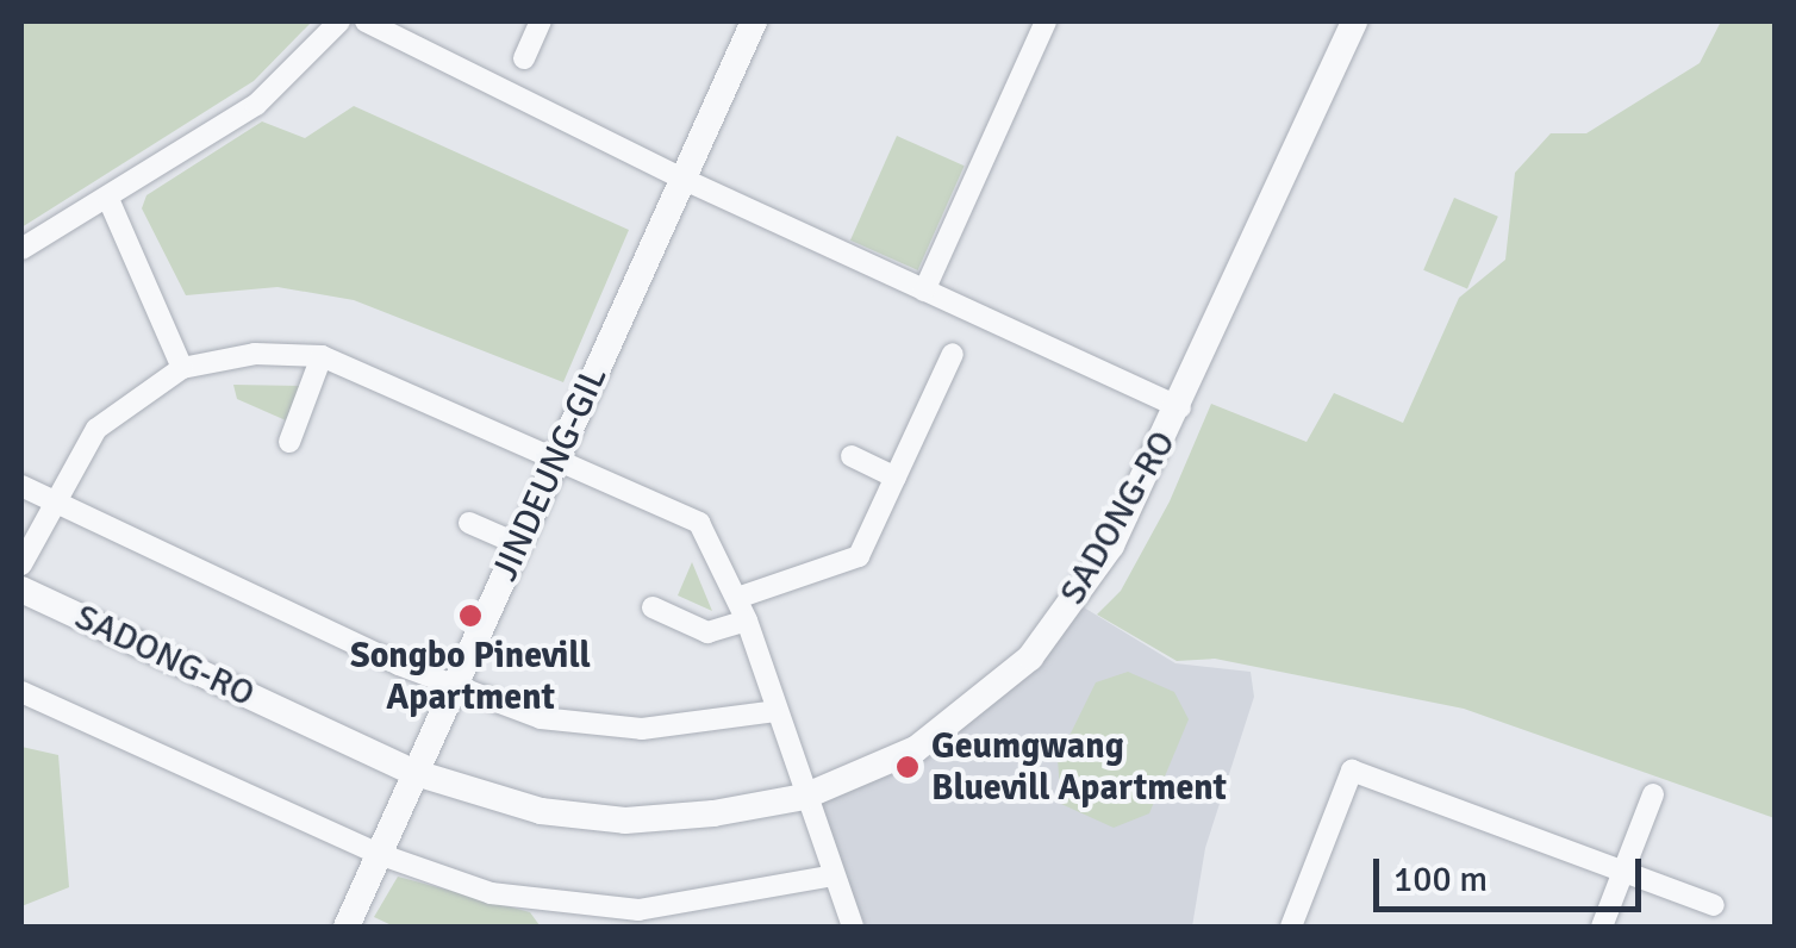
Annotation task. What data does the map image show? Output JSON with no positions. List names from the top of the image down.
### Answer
{
  "streets": {
    "street": ["JINDEUNG-GIL", "SADONG-RO"]
  },
  "crossings": [
    ["JINDEUNG-GIL", "SADONG-RO"]
  ],
  "places": ["Songbo Pinevill Apartment", "Geumgwang Bluevill Apartment"],
  "scale_bar": "100 m"
}
